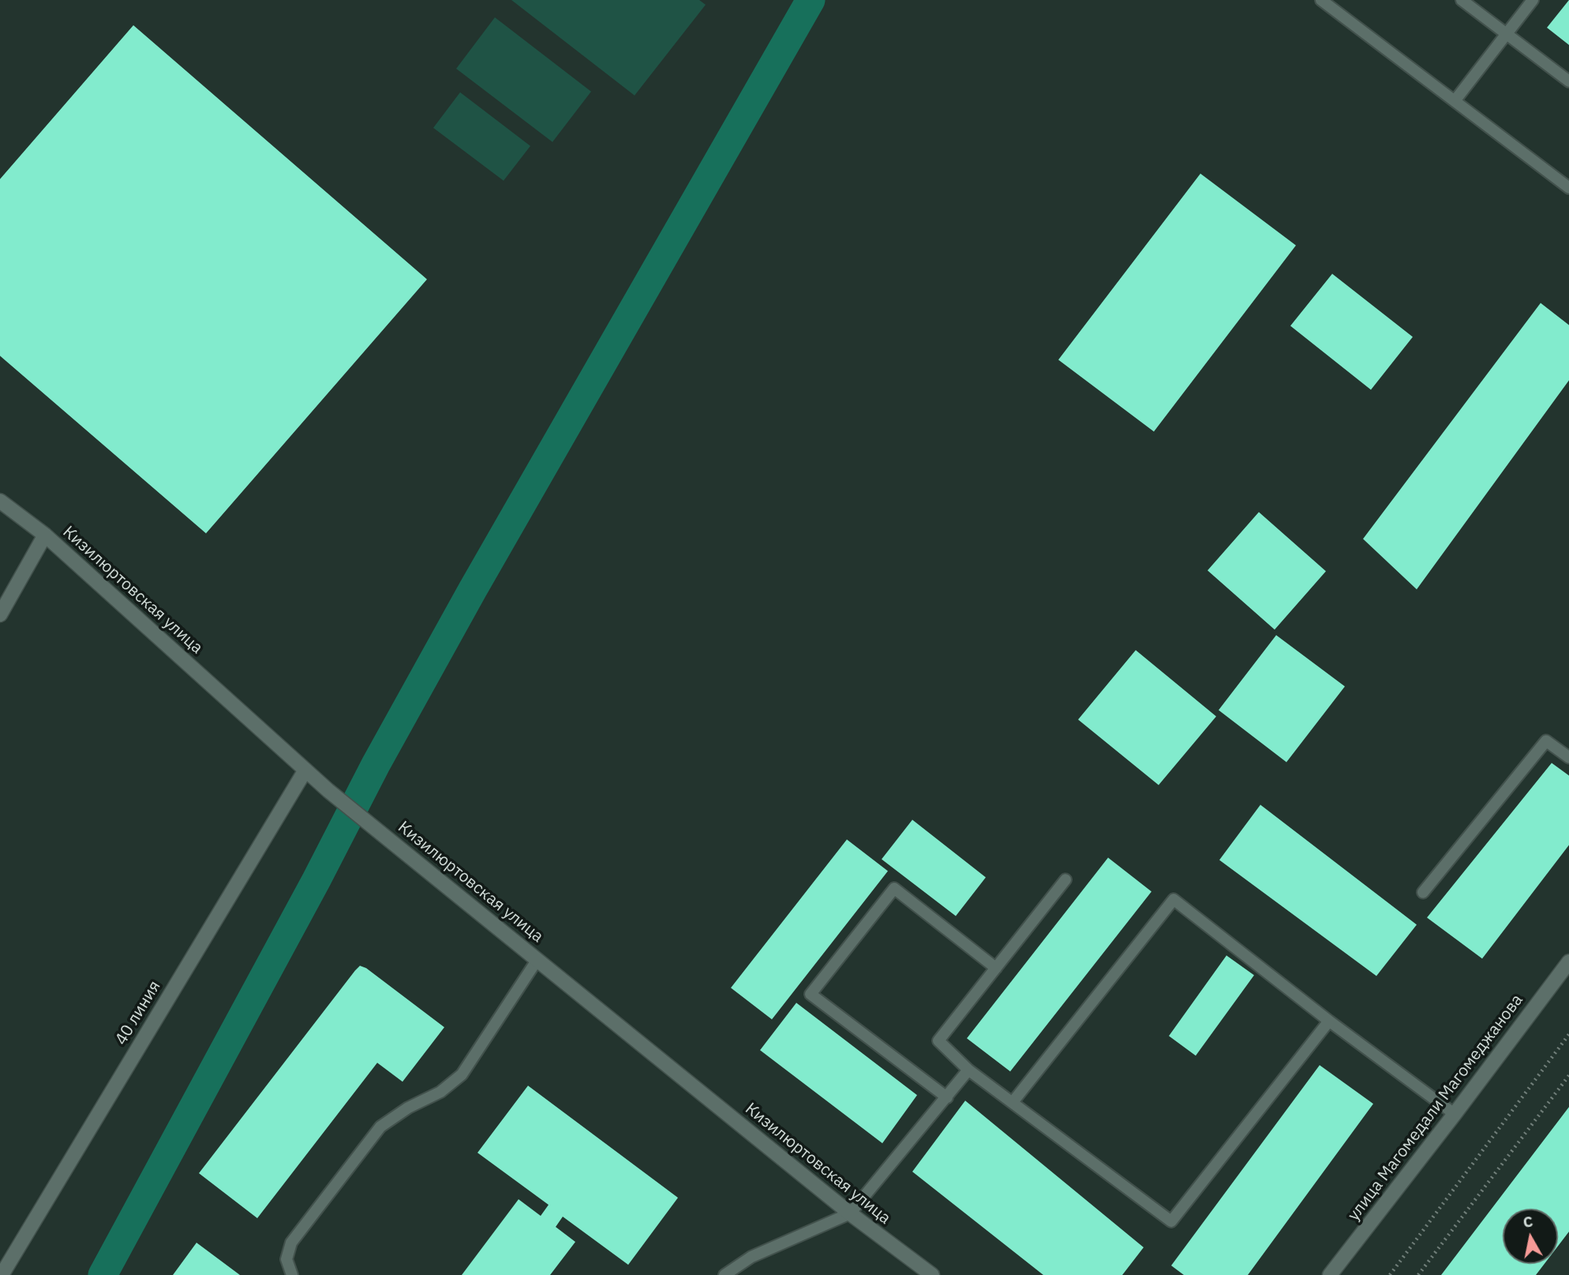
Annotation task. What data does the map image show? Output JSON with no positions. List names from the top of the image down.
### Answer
{
  "streets": {
    "street": ["Кизилюртовская улица", "40 линия", "улица Магомедали Магомеджановa"]
  },
  "crossings": [
    ["Кизилюртовская улица", "40 линия"]
  ],
  "north": "top"
}
